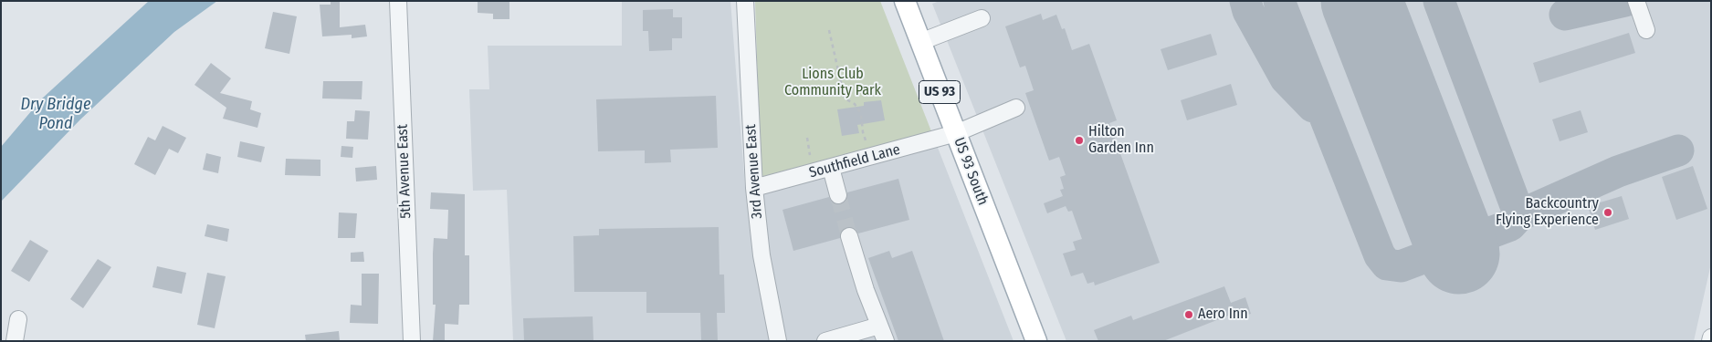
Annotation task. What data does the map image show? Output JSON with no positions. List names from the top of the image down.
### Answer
{
  "streets": {
    "main road": ["US 93", "US 93 South"],
    "street": ["Southfield Lane", "5th Avenue East", "3rd Avenue East"]
  },
  "crossings": [
    ["Southfield Lane", "3rd Avenue East"],
    ["Southfield Lane", "US 93 South"]
  ],
  "water": ["Dry Bridge Pond"],
  "parks": ["Lions Club Community Park"],
  "places": ["Hilton Garden Inn", "Backcountry Flying Experience", "Aero Inn"]
}
